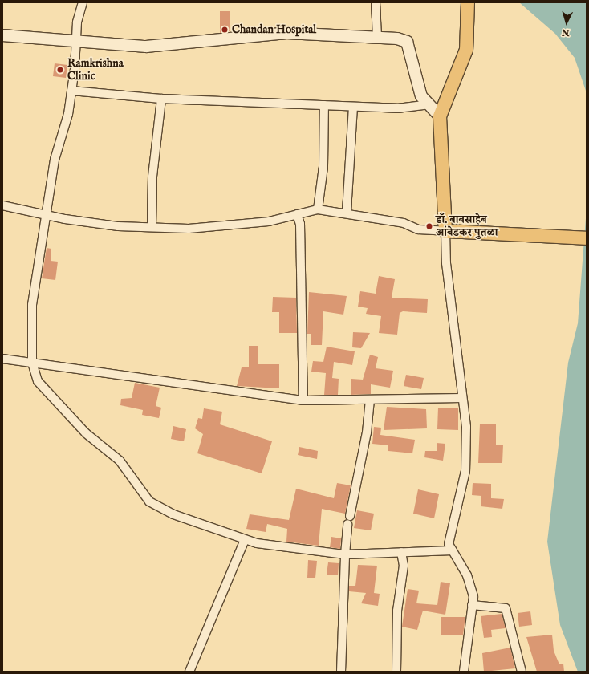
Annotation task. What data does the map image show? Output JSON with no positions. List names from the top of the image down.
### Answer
{
  "places": ["Chandan Hospital", "Ramkrishna Clinic", "डॉ. बाबसाहेब आंबेडकर पुतळा"],
  "north": "bottom"
}
